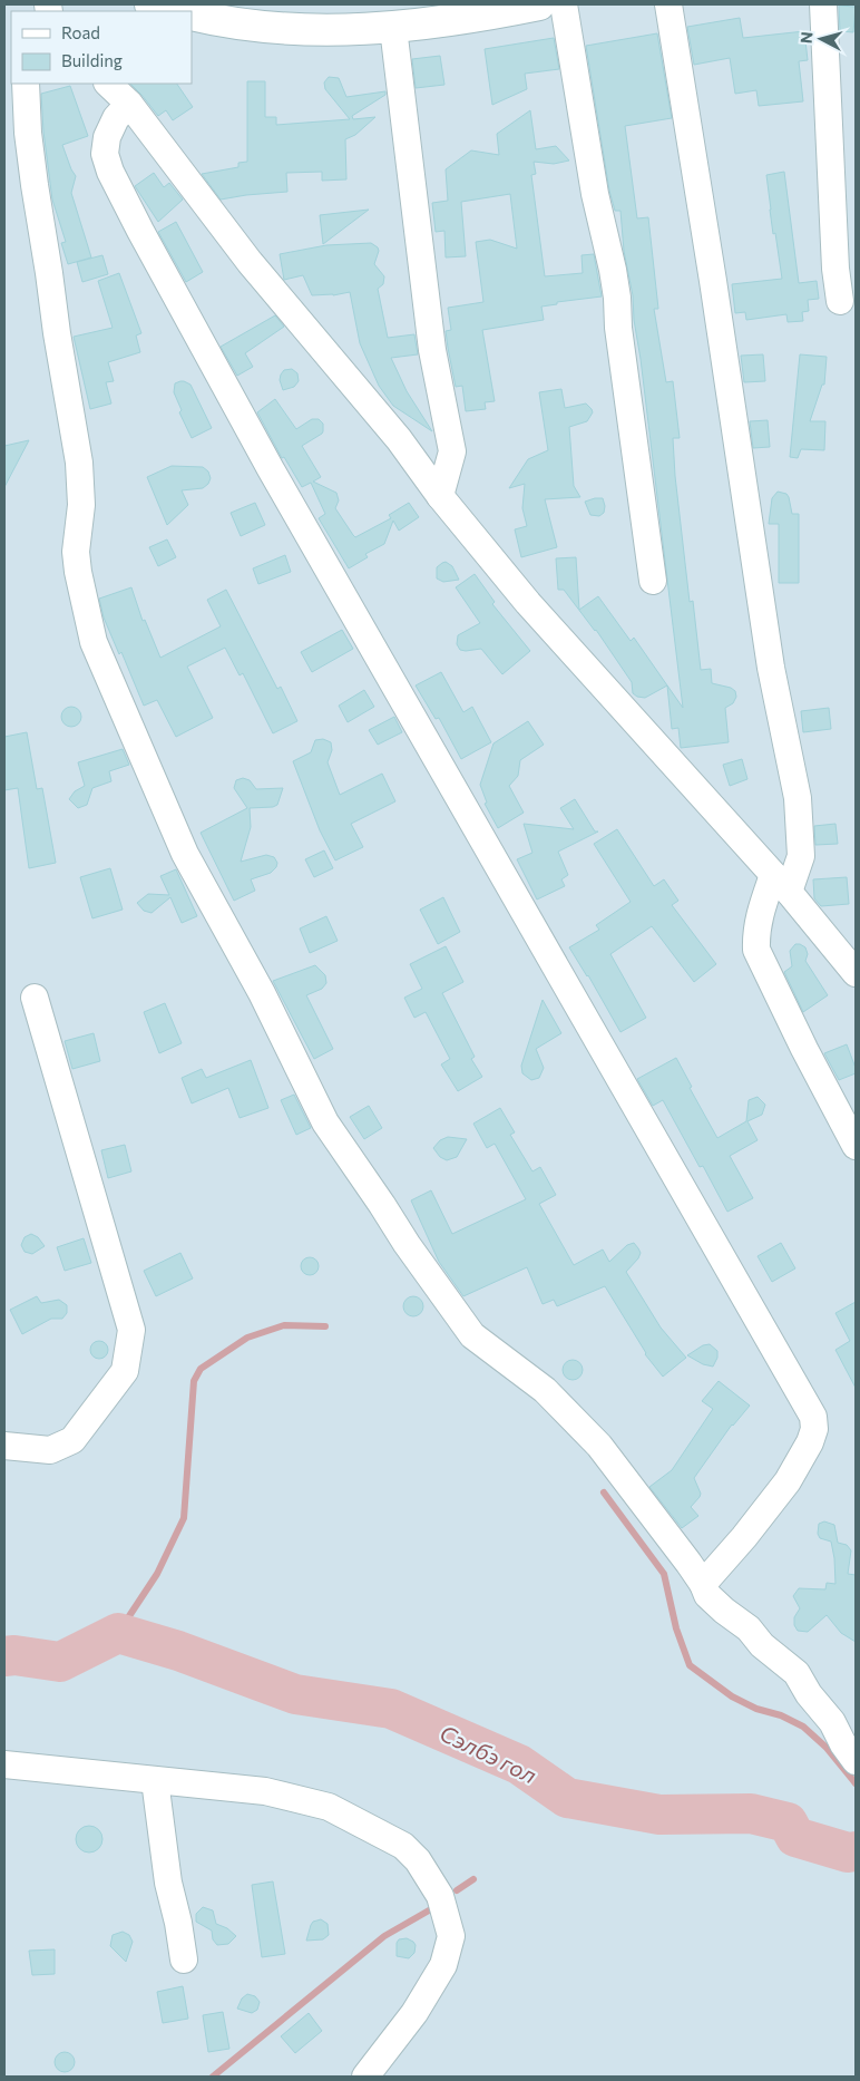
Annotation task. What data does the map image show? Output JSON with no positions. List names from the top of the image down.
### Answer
{
  "water": ["Сэлбэ гол"],
  "legend": ["Road", "Building"],
  "north": "left"
}
